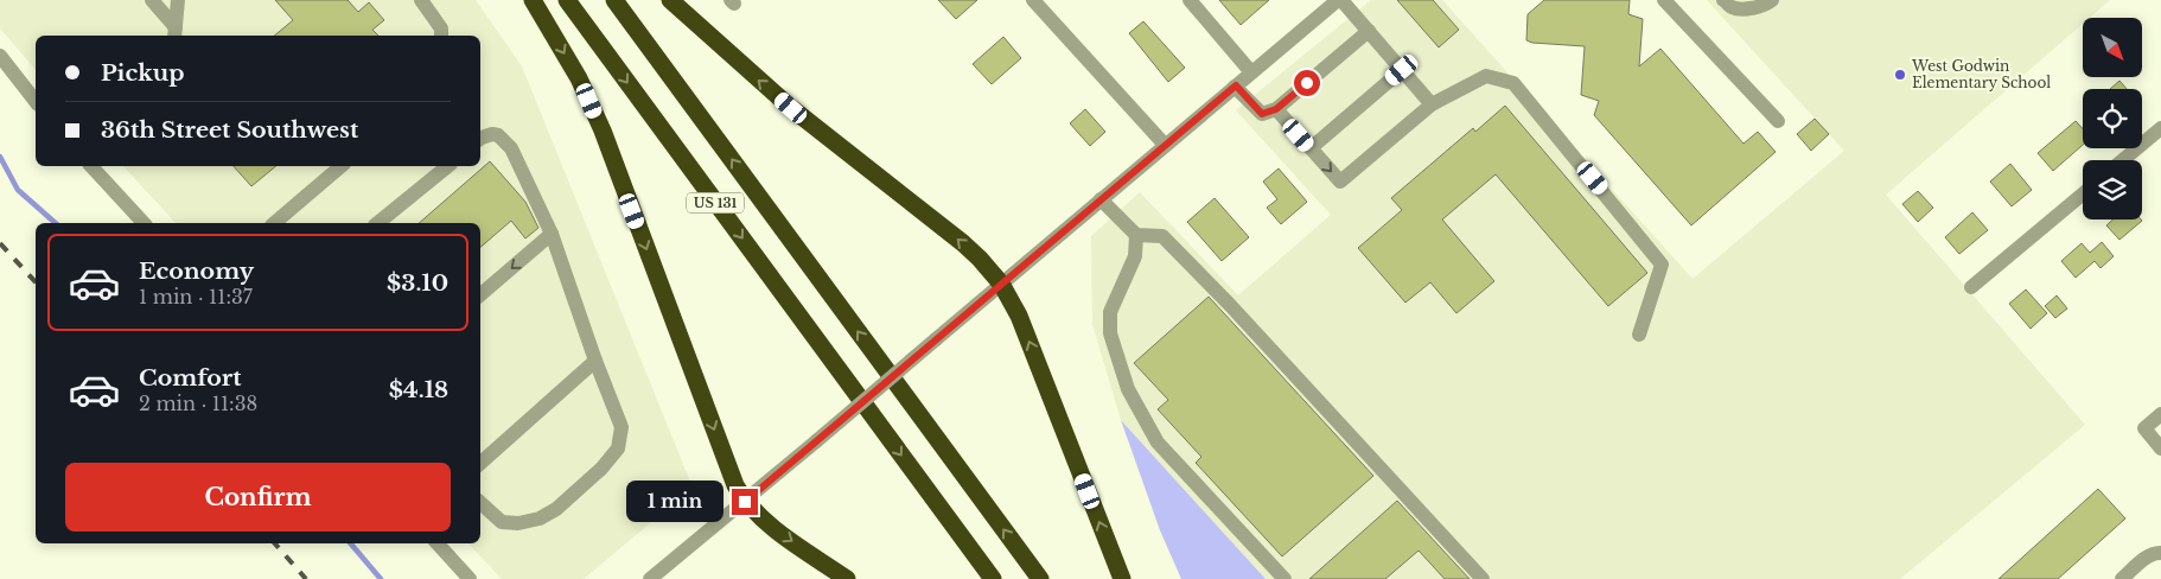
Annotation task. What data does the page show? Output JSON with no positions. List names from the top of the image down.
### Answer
{
  "streets": {
    "highway": ["US 131"]
  },
  "places": ["West Godwin Elementary School"],
  "north": "bottom right",
  "page": {
    "banner": ["Pickup", "36th Street Southwest"],
    "list": [
      {
        "name": "Economy",
        "note": "1 min · 11:37",
        "value": "$3.10"
      },
      {
        "name": "Comfort",
        "note": "2 min · 11:38",
        "value": "$4.18"
      }
    ],
    "buttons": "Confirm",
    "bubble": "1 min"
  }
}
